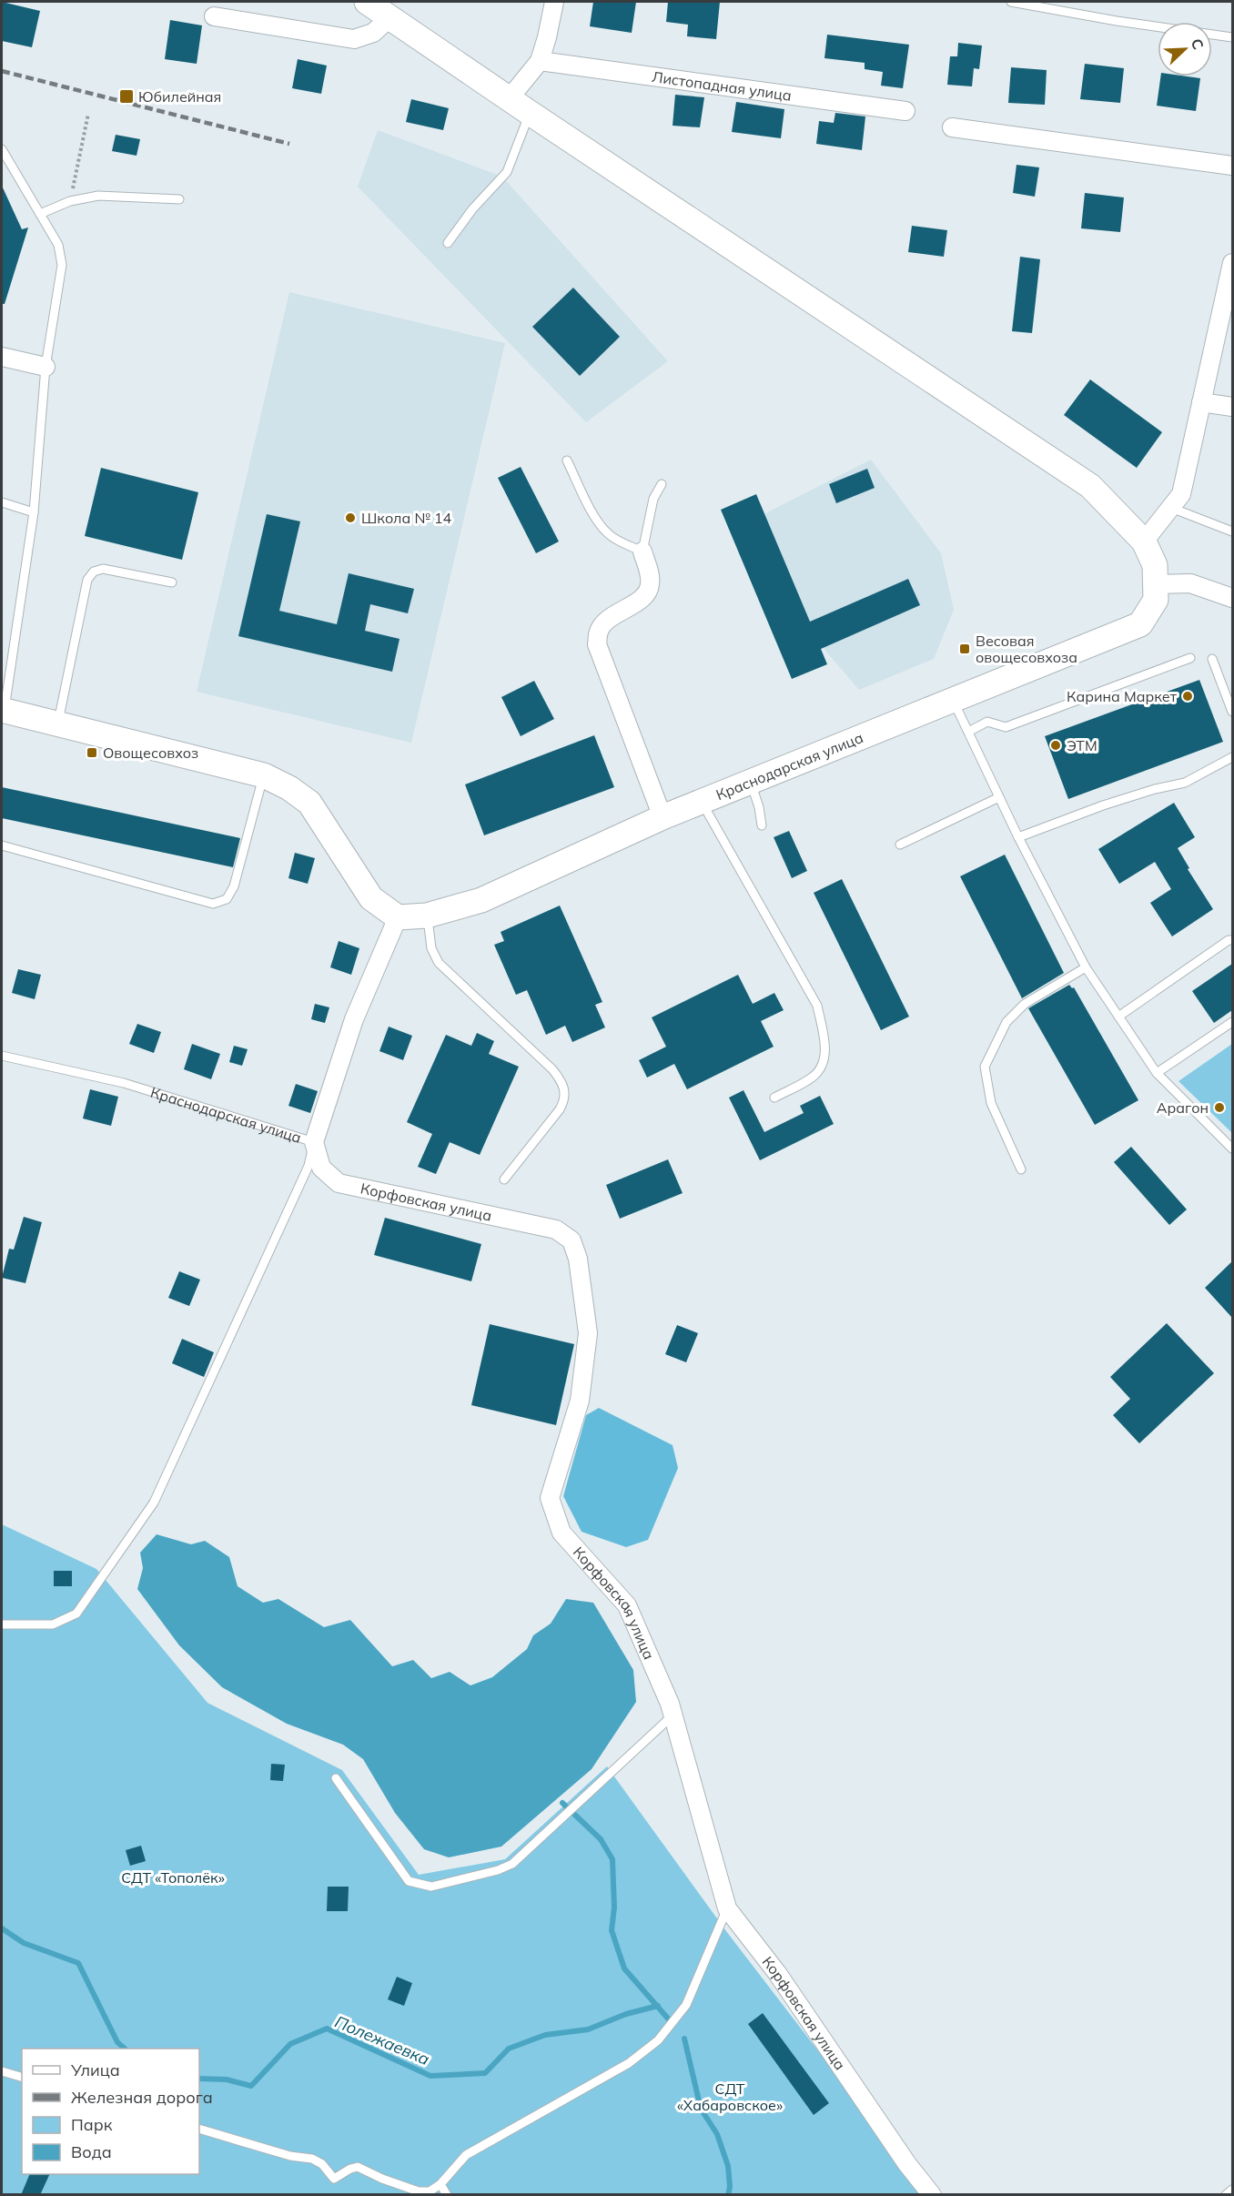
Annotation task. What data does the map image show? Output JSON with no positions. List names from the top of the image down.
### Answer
{
  "streets": {
    "street": ["Листопадная улица", "Краснодарская улица", "Корфовская улица"]
  },
  "crossings": [
    ["Краснодарская улица", "Корфовская улица"]
  ],
  "water": ["Полежаевка"],
  "parks": ["СДТ «Тополёк»", "СДТ «Хабаровское»"],
  "places": {
    "transit": ["Юбилейная", "Весовая овощесовхоза", "Овощесовхоз"],
    "other": [
      "Школа № 14",
      "Карина Маркет",
      "ЭТМ",
      "Арагон"
    ]
  },
  "legend": [
    "Улица",
    "Железная дорога",
    "Парк",
    "Вода"
  ],
  "north": "top right"
}
